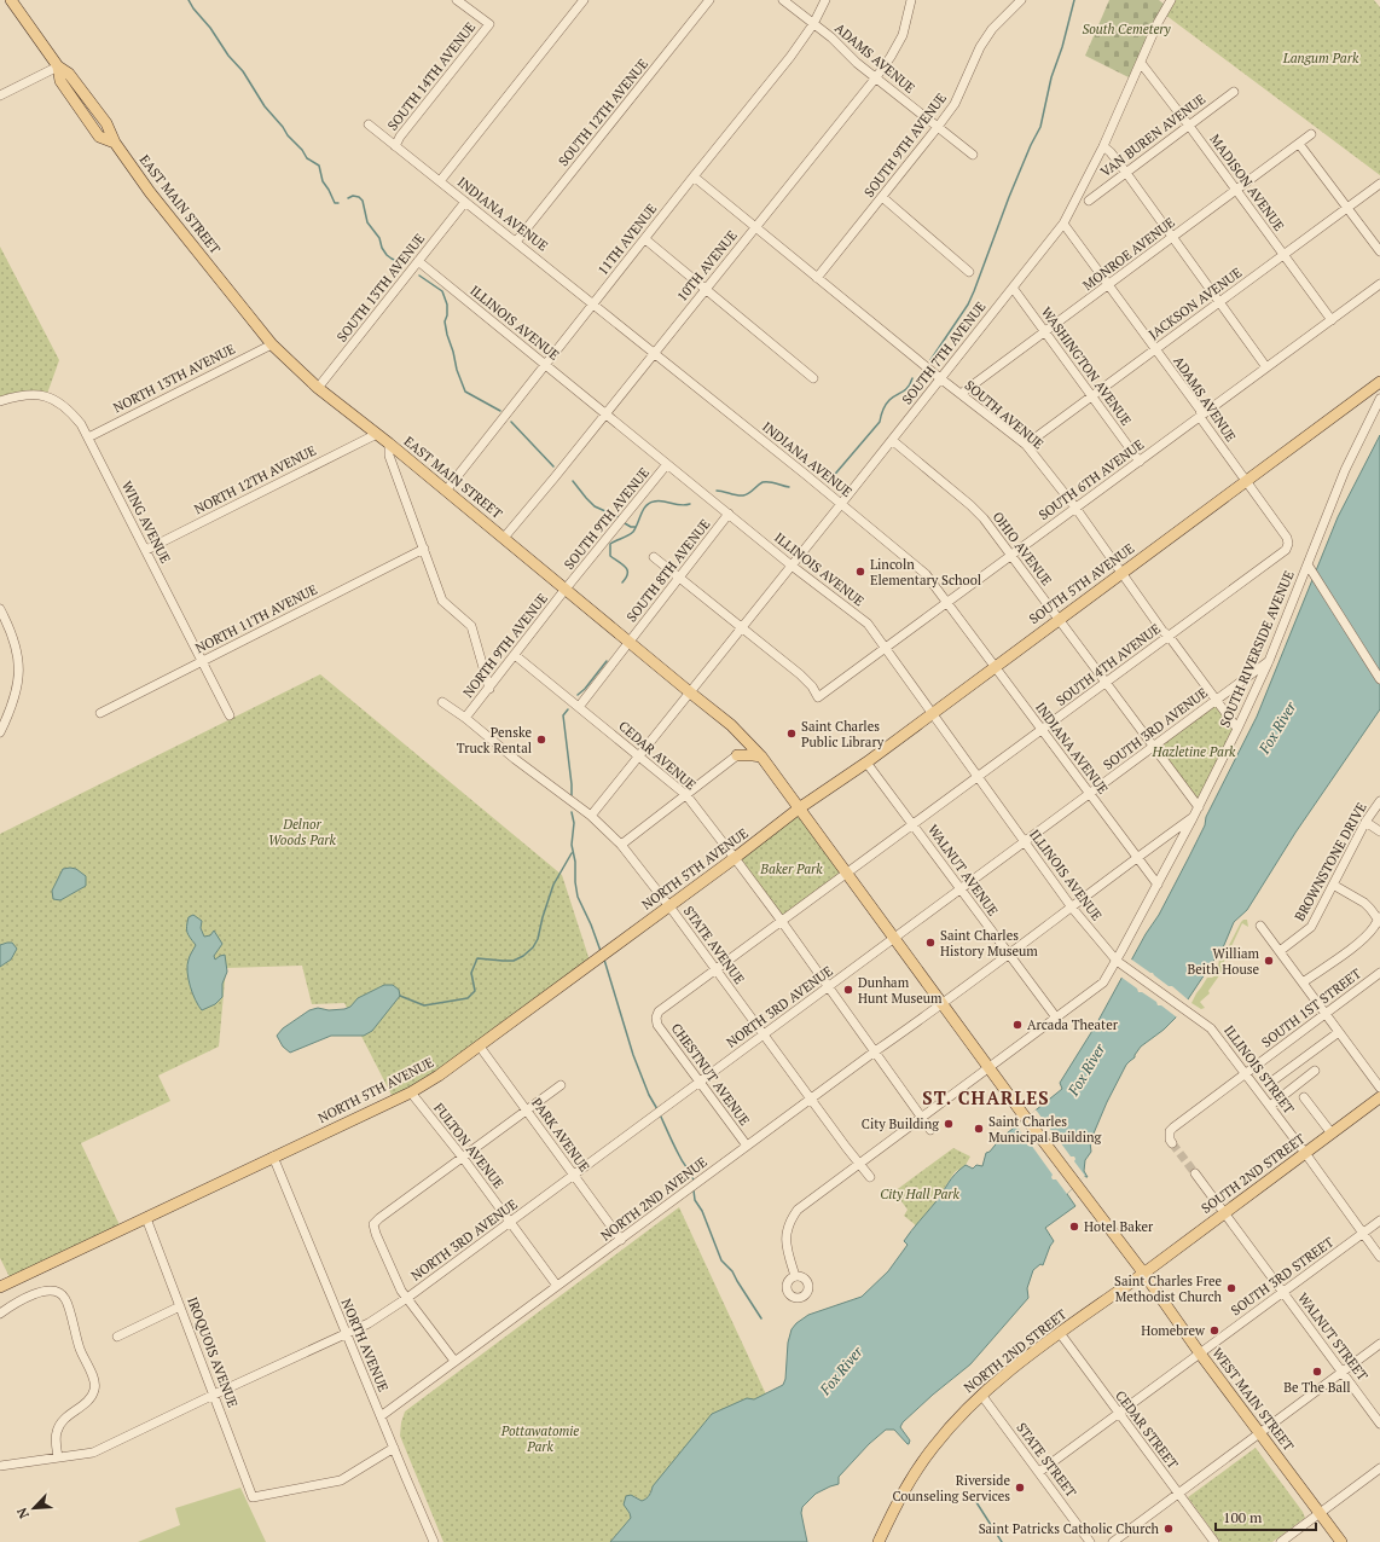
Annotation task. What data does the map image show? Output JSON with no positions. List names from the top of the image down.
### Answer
{
  "streets": {
    "main road": [
      "EAST MAIN STREET",
      "SOUTH 5TH AVENUE",
      "NORTH 5TH AVENUE",
      "SOUTH 2ND STREET",
      "NORTH 2ND STREET",
      "WEST MAIN STREET"
    ],
    "street": [
      "ADAMS AVENUE",
      "SOUTH 14TH AVENUE",
      "SOUTH 12TH AVENUE",
      "VAN BUREN AVENUE",
      "SOUTH 9TH AVENUE",
      "MADISON AVENUE",
      "INDIANA AVENUE",
      "11TH AVENUE",
      "MONROE AVENUE",
      "10TH AVENUE",
      "SOUTH 13TH AVENUE",
      "JACKSON AVENUE",
      "ILLINOIS AVENUE",
      "SOUTH 7TH AVENUE",
      "WASHINGTON AVENUE",
      "NORTH 13TH AVENUE",
      "SOUTH AVENUE",
      "NORTH 12TH AVENUE",
      "SOUTH 6TH AVENUE",
      "WING AVENUE",
      "OHIO AVENUE",
      "SOUTH 8TH AVENUE",
      "NORTH 11TH AVENUE",
      "NORTH 9TH AVENUE",
      "SOUTH RIVERSIDE AVENUE",
      "SOUTH 4TH AVENUE",
      "SOUTH 3RD AVENUE",
      "CEDAR AVENUE",
      "BROWNSTONE DRIVE",
      "WALNUT AVENUE",
      "STATE AVENUE",
      "NORTH 3RD AVENUE",
      "SOUTH 1ST STREET",
      "ILLINOIS STREET",
      "CHESTNUT AVENUE",
      "PARK AVENUE",
      "FULTON AVENUE",
      "NORTH 2ND AVENUE",
      "SOUTH 3RD STREET",
      "WALNUT STREET",
      "NORTH AVENUE",
      "IROQUOIS AVENUE",
      "CEDAR STREET",
      "STATE STREET"
    ]
  },
  "crossings": [
    ["ADAMS AVENUE", "SOUTH 9TH AVENUE"],
    ["ADAMS AVENUE", "11TH AVENUE"],
    ["ADAMS AVENUE", "MONROE AVENUE"],
    ["ADAMS AVENUE", "10TH AVENUE"],
    ["ADAMS AVENUE", "JACKSON AVENUE"],
    ["ADAMS AVENUE", "SOUTH 7TH AVENUE"],
    ["ADAMS AVENUE", "SOUTH 6TH AVENUE"],
    ["ADAMS AVENUE", "SOUTH 5TH AVENUE"],
    ["ADAMS AVENUE", "SOUTH 4TH AVENUE"],
    ["SOUTH 14TH AVENUE", "INDIANA AVENUE"],
    ["SOUTH 12TH AVENUE", "INDIANA AVENUE"],
    ["VAN BUREN AVENUE", "MADISON AVENUE"],
    ["SOUTH 9TH AVENUE", "EAST MAIN STREET"],
    ["SOUTH 9TH AVENUE", "ILLINOIS AVENUE"],
    ["SOUTH 9TH AVENUE", "SOUTH AVENUE"],
    ["SOUTH 9TH AVENUE", "NORTH 9TH AVENUE"],
    ["MADISON AVENUE", "MONROE AVENUE"],
    ["MADISON AVENUE", "JACKSON AVENUE"],
    ["MADISON AVENUE", "SOUTH 7TH AVENUE"],
    ["MADISON AVENUE", "SOUTH 6TH AVENUE"],
    ["EAST MAIN STREET", "11TH AVENUE"],
    ["EAST MAIN STREET", "10TH AVENUE"],
    ["EAST MAIN STREET", "SOUTH 13TH AVENUE"],
    ["EAST MAIN STREET", "SOUTH 7TH AVENUE"],
    ["EAST MAIN STREET", "NORTH 13TH AVENUE"],
    ["EAST MAIN STREET", "NORTH 12TH AVENUE"],
    ["EAST MAIN STREET", "SOUTH 8TH AVENUE"],
    ["EAST MAIN STREET", "SOUTH 5TH AVENUE"],
    ["EAST MAIN STREET", "NORTH 9TH AVENUE"],
    ["EAST MAIN STREET", "SOUTH RIVERSIDE AVENUE"],
    ["EAST MAIN STREET", "SOUTH 4TH AVENUE"],
    ["EAST MAIN STREET", "SOUTH 3RD AVENUE"],
    ["EAST MAIN STREET", "NORTH 5TH AVENUE"],
    ["EAST MAIN STREET", "NORTH 3RD AVENUE"],
    ["EAST MAIN STREET", "NORTH 2ND AVENUE"],
    ["EAST MAIN STREET", "WEST MAIN STREET"],
    ["INDIANA AVENUE", "11TH AVENUE"],
    ["INDIANA AVENUE", "10TH AVENUE"],
    ["INDIANA AVENUE", "SOUTH 13TH AVENUE"],
    ["INDIANA AVENUE", "SOUTH 7TH AVENUE"],
    ["INDIANA AVENUE", "SOUTH 6TH AVENUE"],
    ["INDIANA AVENUE", "SOUTH 5TH AVENUE"],
    ["INDIANA AVENUE", "SOUTH RIVERSIDE AVENUE"],
    ["INDIANA AVENUE", "SOUTH 4TH AVENUE"],
    ["INDIANA AVENUE", "SOUTH 3RD AVENUE"],
    ["INDIANA AVENUE", "NORTH 2ND AVENUE"],
    ["11TH AVENUE", "ILLINOIS AVENUE"],
    ["11TH AVENUE", "SOUTH AVENUE"],
    ["MONROE AVENUE", "WASHINGTON AVENUE"],
    ["MONROE AVENUE", "SOUTH AVENUE"],
    ["10TH AVENUE", "ILLINOIS AVENUE"],
    ["10TH AVENUE", "SOUTH AVENUE"],
    ["SOUTH 13TH AVENUE", "ILLINOIS AVENUE"],
    ["JACKSON AVENUE", "WASHINGTON AVENUE"],
    ["JACKSON AVENUE", "SOUTH AVENUE"],
    ["ILLINOIS AVENUE", "SOUTH 7TH AVENUE"],
    ["ILLINOIS AVENUE", "SOUTH 6TH AVENUE"],
    ["ILLINOIS AVENUE", "SOUTH 8TH AVENUE"],
    ["ILLINOIS AVENUE", "SOUTH 5TH AVENUE"],
    ["ILLINOIS AVENUE", "SOUTH RIVERSIDE AVENUE"],
    ["ILLINOIS AVENUE", "SOUTH 4TH AVENUE"],
    ["ILLINOIS AVENUE", "SOUTH 3RD AVENUE"],
    ["ILLINOIS AVENUE", "ILLINOIS STREET"],
    ["ILLINOIS AVENUE", "NORTH 2ND AVENUE"],
    ["SOUTH 7TH AVENUE", "WASHINGTON AVENUE"],
    ["SOUTH 7TH AVENUE", "SOUTH AVENUE"],
    ["SOUTH 7TH AVENUE", "SOUTH 6TH AVENUE"],
    ["SOUTH 7TH AVENUE", "OHIO AVENUE"],
    ["SOUTH 7TH AVENUE", "CEDAR AVENUE"],
    ["SOUTH 7TH AVENUE", "STATE AVENUE"],
    ["WASHINGTON AVENUE", "SOUTH 6TH AVENUE"],
    ["NORTH 13TH AVENUE", "WING AVENUE"],
    ["SOUTH AVENUE", "SOUTH 6TH AVENUE"],
    ["SOUTH AVENUE", "SOUTH 5TH AVENUE"],
    ["SOUTH AVENUE", "SOUTH RIVERSIDE AVENUE"],
    ["SOUTH AVENUE", "SOUTH 4TH AVENUE"],
    ["SOUTH AVENUE", "SOUTH 3RD AVENUE"],
    ["NORTH 12TH AVENUE", "WING AVENUE"],
    ["SOUTH 6TH AVENUE", "OHIO AVENUE"],
    ["WING AVENUE", "NORTH 11TH AVENUE"],
    ["OHIO AVENUE", "SOUTH 5TH AVENUE"],
    ["OHIO AVENUE", "SOUTH RIVERSIDE AVENUE"],
    ["OHIO AVENUE", "SOUTH 4TH AVENUE"],
    ["OHIO AVENUE", "SOUTH 3RD AVENUE"],
    ["SOUTH 8TH AVENUE", "CEDAR AVENUE"],
    ["SOUTH 5TH AVENUE", "NORTH 5TH AVENUE"],
    ["SOUTH 5TH AVENUE", "WALNUT AVENUE"],
    ["NORTH 9TH AVENUE", "CEDAR AVENUE"],
    ["NORTH 9TH AVENUE", "STATE AVENUE"],
    ["SOUTH RIVERSIDE AVENUE", "SOUTH 3RD AVENUE"],
    ["SOUTH RIVERSIDE AVENUE", "CEDAR AVENUE"],
    ["SOUTH RIVERSIDE AVENUE", "WALNUT AVENUE"],
    ["SOUTH RIVERSIDE AVENUE", "STATE AVENUE"],
    ["SOUTH RIVERSIDE AVENUE", "NORTH 2ND AVENUE"],
    ["SOUTH RIVERSIDE AVENUE", "WEST MAIN STREET"],
    ["SOUTH 4TH AVENUE", "CEDAR AVENUE"],
    ["SOUTH 4TH AVENUE", "WALNUT AVENUE"],
    ["SOUTH 4TH AVENUE", "STATE AVENUE"],
    ["SOUTH 4TH AVENUE", "CHESTNUT AVENUE"],
    ["SOUTH 3RD AVENUE", "WALNUT AVENUE"],
    ["SOUTH 3RD AVENUE", "NORTH 3RD AVENUE"],
    ["CEDAR AVENUE", "NORTH 5TH AVENUE"],
    ["CEDAR AVENUE", "NORTH 3RD AVENUE"],
    ["CEDAR AVENUE", "NORTH 2ND AVENUE"],
    ["NORTH 5TH AVENUE", "STATE AVENUE"],
    ["NORTH 5TH AVENUE", "PARK AVENUE"],
    ["NORTH 5TH AVENUE", "FULTON AVENUE"],
    ["NORTH 5TH AVENUE", "NORTH AVENUE"],
    ["NORTH 5TH AVENUE", "IROQUOIS AVENUE"],
    ["WALNUT AVENUE", "NORTH 2ND AVENUE"],
    ["STATE AVENUE", "NORTH 3RD AVENUE"],
    ["STATE AVENUE", "NORTH 2ND AVENUE"],
    ["NORTH 3RD AVENUE", "CHESTNUT AVENUE"],
    ["NORTH 3RD AVENUE", "PARK AVENUE"],
    ["NORTH 3RD AVENUE", "FULTON AVENUE"],
    ["NORTH 3RD AVENUE", "NORTH AVENUE"],
    ["NORTH 3RD AVENUE", "IROQUOIS AVENUE"],
    ["SOUTH 1ST STREET", "ILLINOIS STREET"],
    ["ILLINOIS STREET", "SOUTH 2ND STREET"],
    ["ILLINOIS STREET", "SOUTH 3RD STREET"],
    ["CHESTNUT AVENUE", "NORTH 2ND AVENUE"],
    ["PARK AVENUE", "NORTH 2ND AVENUE"],
    ["FULTON AVENUE", "NORTH 2ND AVENUE"],
    ["SOUTH 2ND STREET", "WALNUT STREET"],
    ["SOUTH 2ND STREET", "NORTH 2ND STREET"],
    ["SOUTH 2ND STREET", "WEST MAIN STREET"],
    ["NORTH 2ND AVENUE", "NORTH AVENUE"],
    ["SOUTH 3RD STREET", "WALNUT STREET"],
    ["SOUTH 3RD STREET", "WEST MAIN STREET"],
    ["SOUTH 3RD STREET", "CEDAR STREET"],
    ["SOUTH 3RD STREET", "STATE STREET"],
    ["NORTH AVENUE", "IROQUOIS AVENUE"],
    ["NORTH 2ND STREET", "WEST MAIN STREET"],
    ["NORTH 2ND STREET", "CEDAR STREET"],
    ["NORTH 2ND STREET", "STATE STREET"]
  ],
  "districts": ["ST. CHARLES"],
  "water": ["Fox River"],
  "parks": [
    "South Cemetery",
    "Langum Park",
    "Hazletine Park",
    "Delnor Woods Park",
    "Baker Park",
    "City Hall Park",
    "Pottawatomie Park"
  ],
  "places": [
    "Lincoln Elementary School",
    "Saint Charles Public Library",
    "Penske Truck Rental",
    "Saint Charles History Museum",
    "William Beith House",
    "Dunham Hunt Museum",
    "Arcada Theater",
    "City Building",
    "Saint Charles Municipal Building",
    "Hotel Baker",
    "Saint Charles Free Methodist Church",
    "Homebrew",
    "Be The Ball",
    "Riverside Counseling Services",
    "Saint Patricks Catholic Church"
  ],
  "scale_bar": "100 m",
  "north": "bottom left"
}
